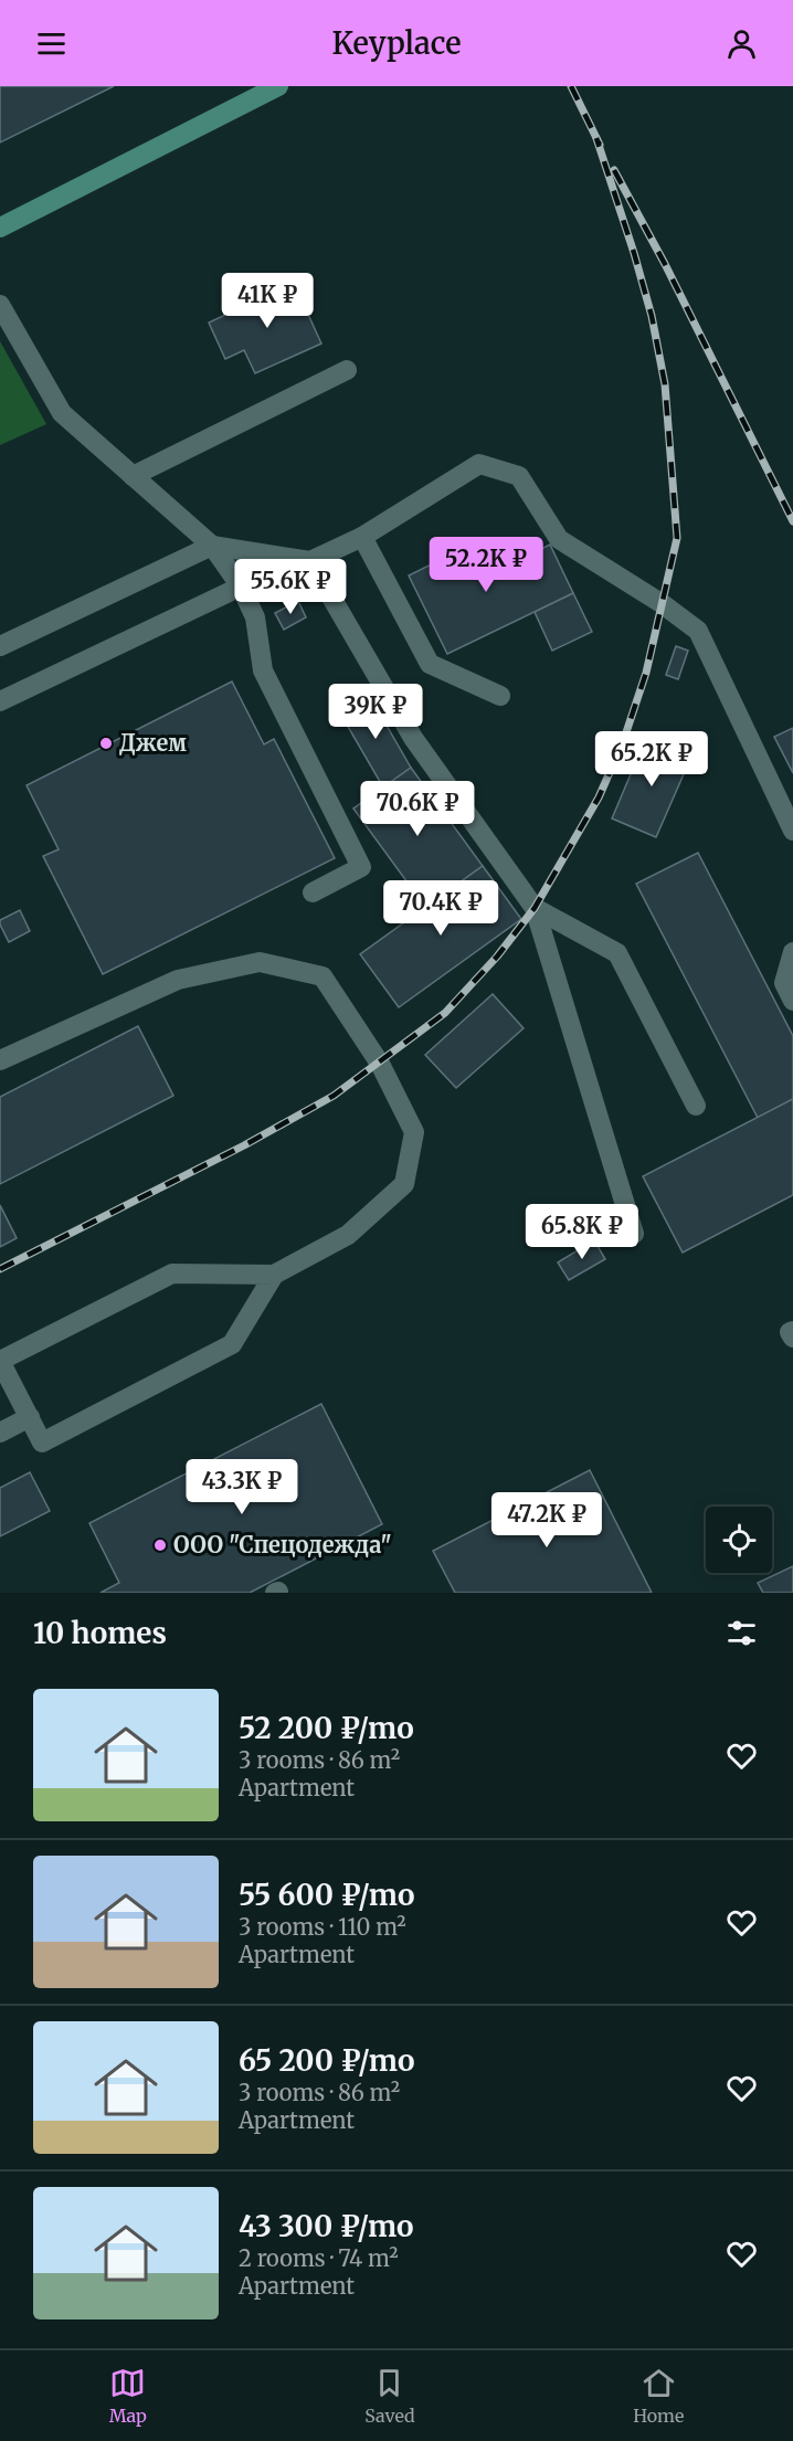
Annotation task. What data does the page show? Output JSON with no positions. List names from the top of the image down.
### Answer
{
  "places": ["Джем", "ООО \"Спецодежда\""],
  "page": {
    "header": "Keyplace",
    "price": [
      "41K ₽",
      "52.2K ₽",
      "55.6K ₽",
      "39K ₽",
      "65.2K ₽",
      "70.6K ₽",
      "70.4K ₽",
      "65.8K ₽",
      "43.3K ₽",
      "47.2K ₽"
    ],
    "heading": "10 homes",
    "list": [
      {
        "name": "52 200 ₽/mo",
        "note": "3 rooms · 86 m² · Apartment"
      },
      {
        "name": "55 600 ₽/mo",
        "note": "3 rooms · 110 m² · Apartment"
      },
      {
        "name": "65 200 ₽/mo",
        "note": "3 rooms · 86 m² · Apartment"
      },
      {
        "name": "43 300 ₽/mo",
        "note": "2 rooms · 74 m² · Apartment"
      }
    ],
    "tabs": ["Map", "Saved", "Home"]
  }
}
